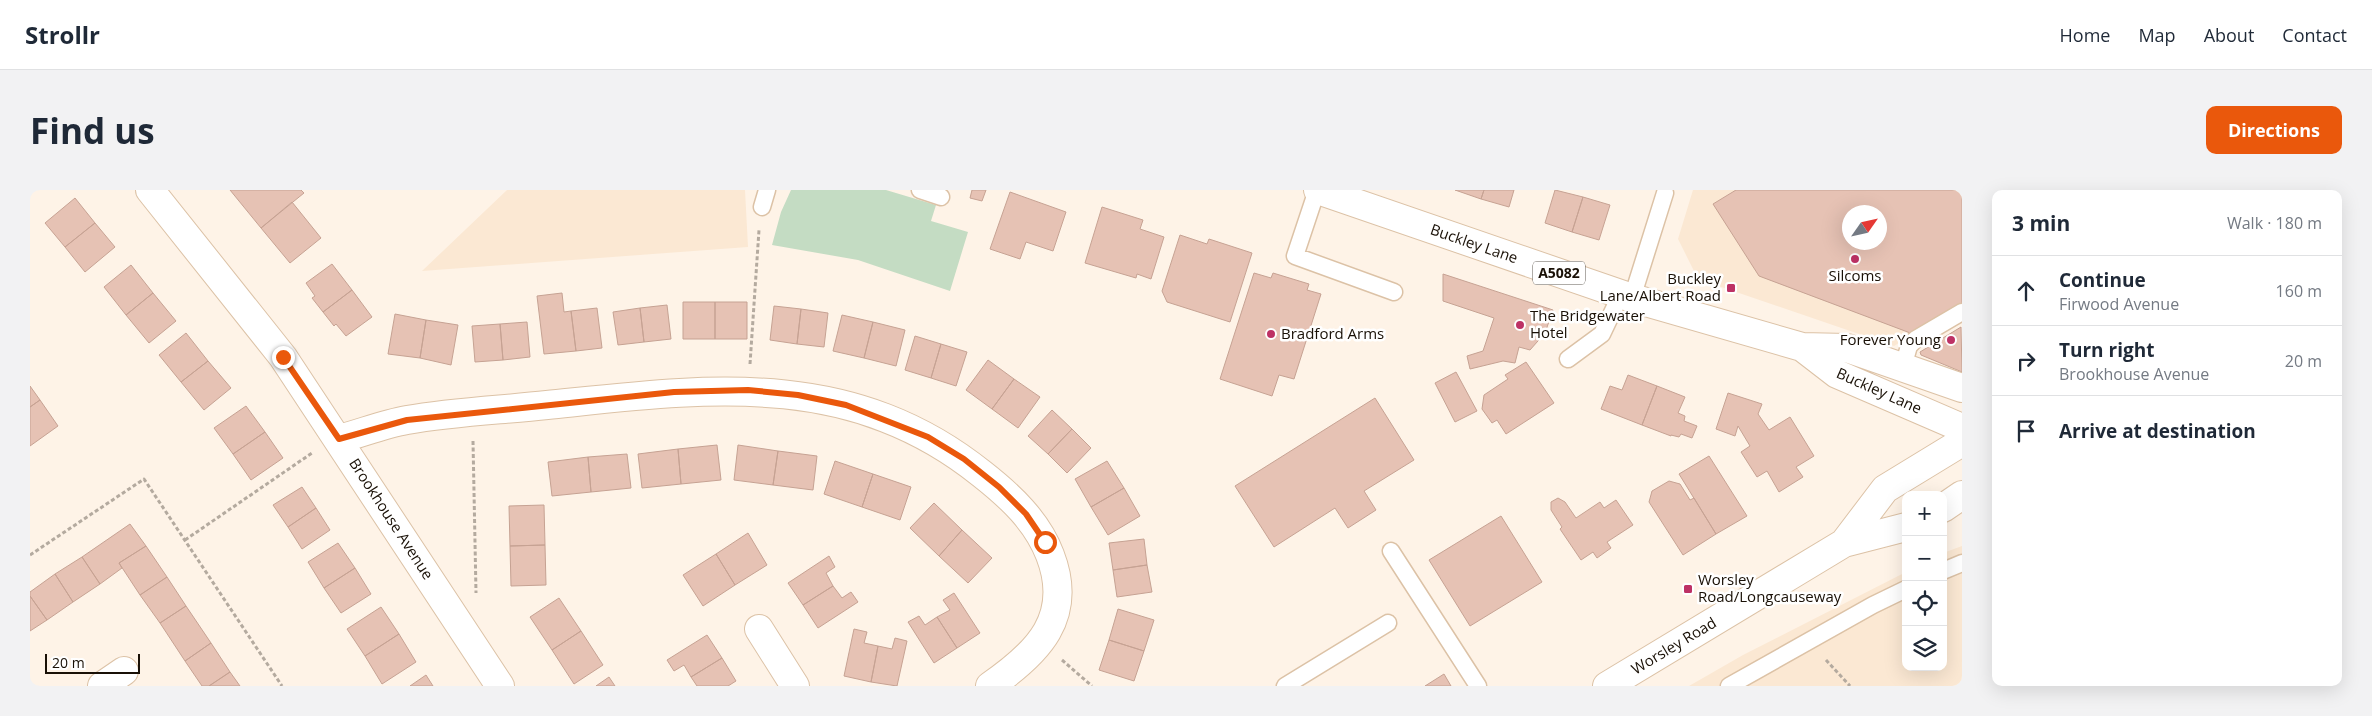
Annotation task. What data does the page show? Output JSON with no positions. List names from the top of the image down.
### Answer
{
  "streets": {
    "street": [
      "Buckley Lane",
      "A5082",
      "Brookhouse Avenue",
      "Worsley Road"
    ]
  },
  "places": {
    "other": [
      "Silcoms",
      "The Bridgewater Hotel",
      "Bradford Arms",
      "Forever Young"
    ],
    "transit": ["Buckley Lane/Albert Road", "Worsley Road/Longcauseway"]
  },
  "scale_bar": "20 m",
  "north": "top right",
  "page": {
    "header": "Strollr",
    "nav": [
      "Home",
      "Map",
      "About",
      "Contact"
    ],
    "buttons": "Directions",
    "title": "Find us",
    "heading": ["3 min", "Walk · 180 m"],
    "list": [
      ["Continue", "Firwood Avenue", "160 m"],
      ["Turn right", "Brookhouse Avenue", "20 m"],
      "Arrive at destination"
    ],
    "map_buttons": ["+", "−"],
    "scale": "20 m"
  }
}
